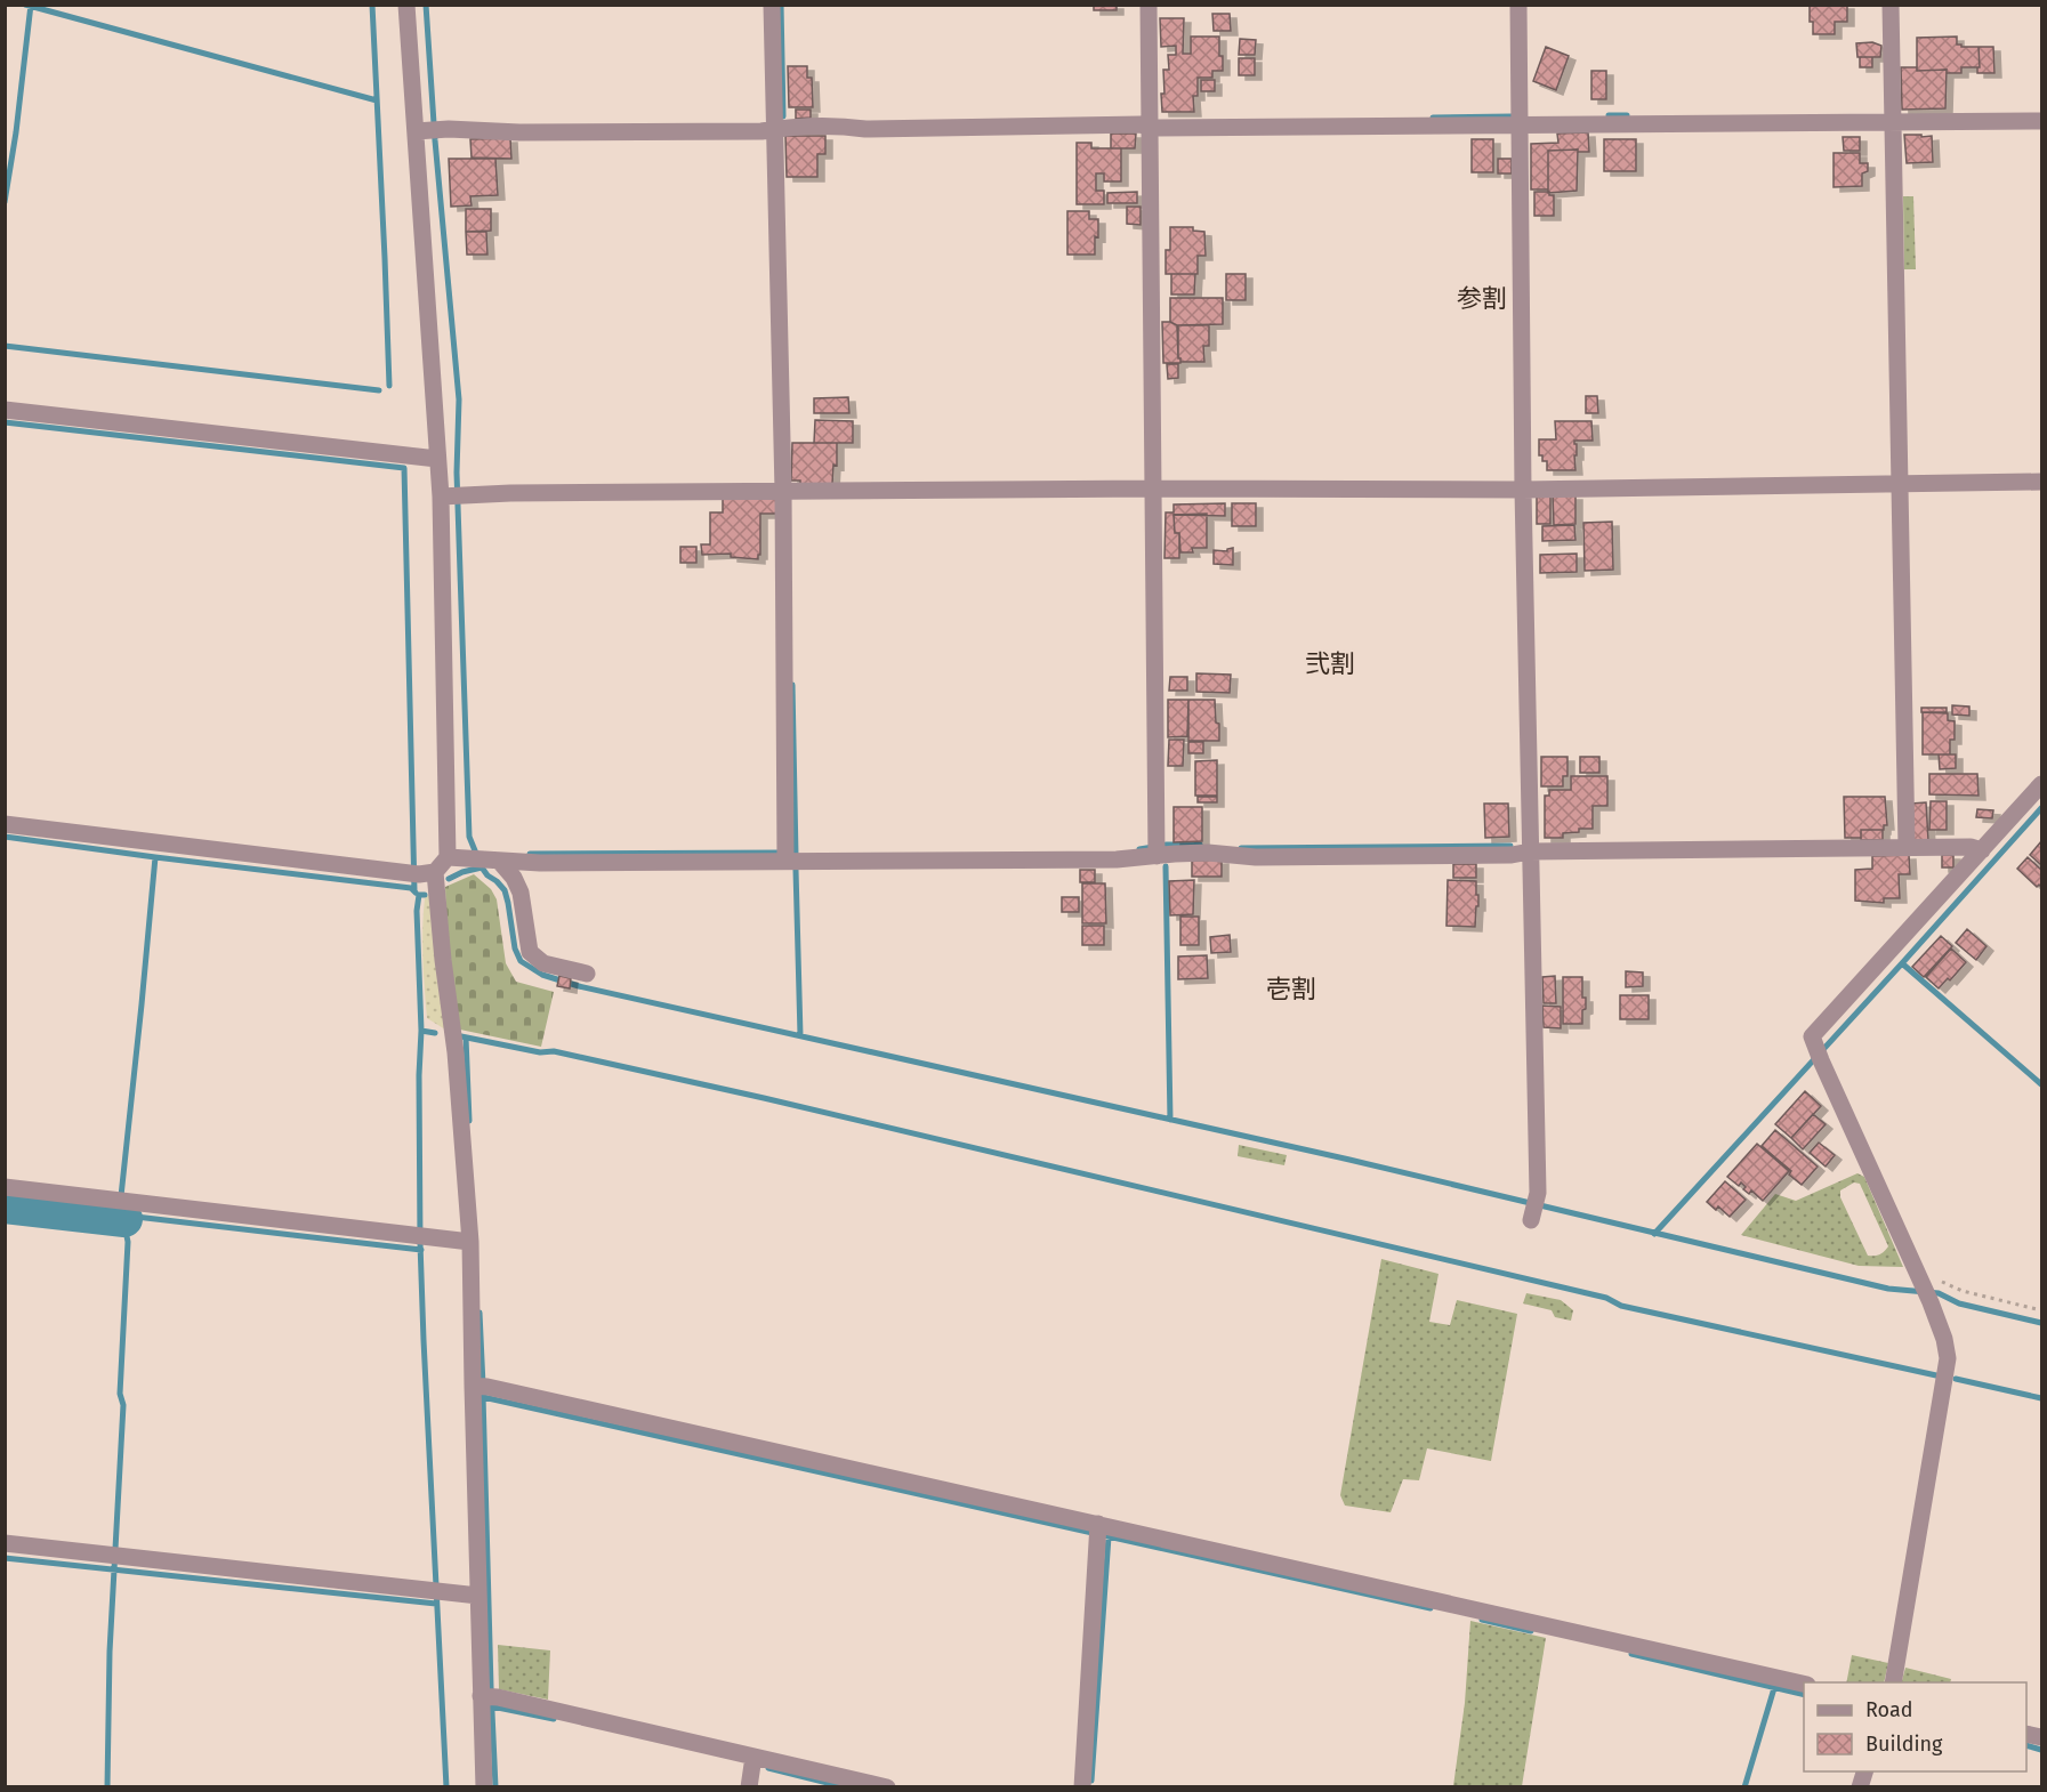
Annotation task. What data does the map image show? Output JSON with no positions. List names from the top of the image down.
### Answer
{
  "districts": ["参割", "弐割", "壱割"],
  "legend": ["Road", "Building"]
}
